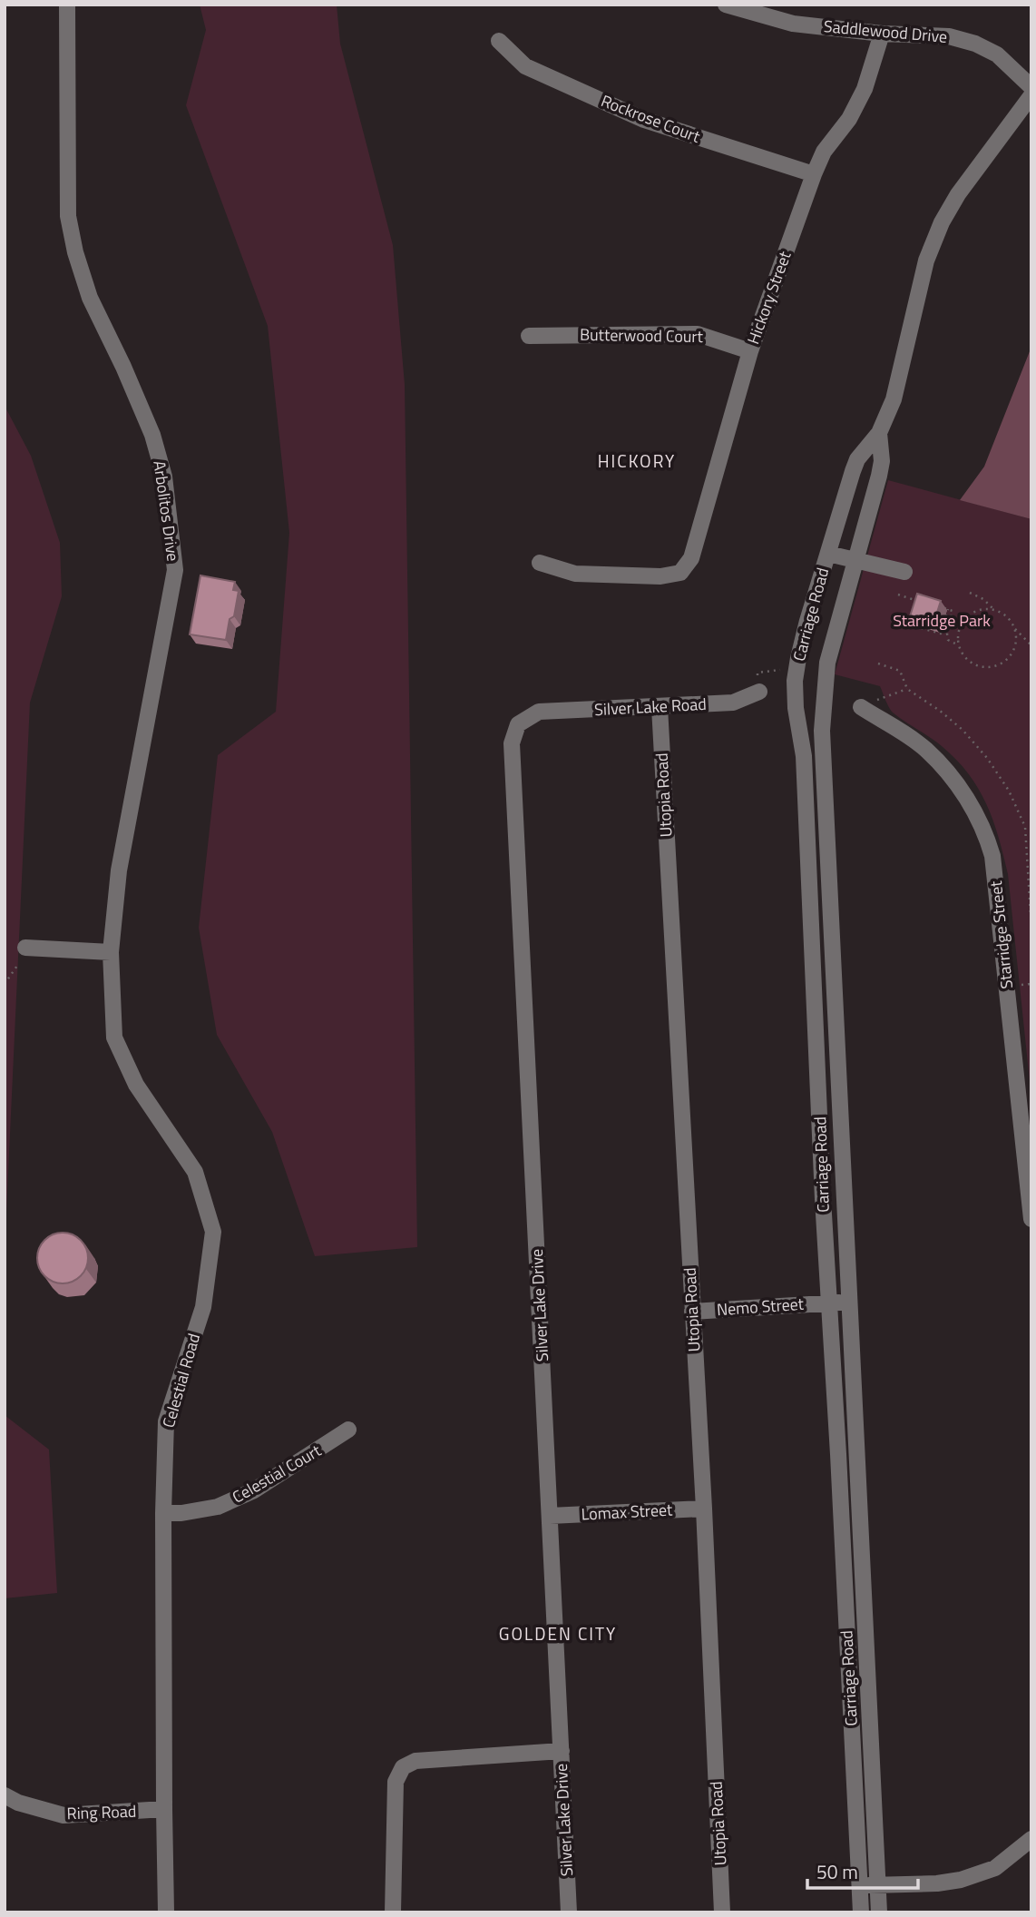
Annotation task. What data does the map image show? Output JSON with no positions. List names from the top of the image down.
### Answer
{
  "streets": {
    "street": [
      "Saddlewood Drive",
      "Rockrose Court",
      "Hickory Street",
      "Butterwood Court",
      "Arbolitos Drive",
      "Carriage Road",
      "Silver Lake Road",
      "Utopia Road",
      "Starridge Street",
      "Silver Lake Drive",
      "Nemo Street",
      "Celestial Road",
      "Celestial Court",
      "Lomax Street",
      "Ring Road"
    ]
  },
  "crossings": [
    ["Saddlewood Drive", "Hickory Street"],
    ["Rockrose Court", "Hickory Street"],
    ["Hickory Street", "Butterwood Court"],
    ["Arbolitos Drive", "Celestial Road"],
    ["Carriage Road", "Nemo Street"],
    ["Silver Lake Road", "Utopia Road"],
    ["Silver Lake Road", "Silver Lake Drive"],
    ["Utopia Road", "Nemo Street"],
    ["Utopia Road", "Lomax Street"],
    ["Silver Lake Drive", "Lomax Street"],
    ["Celestial Road", "Celestial Court"],
    ["Celestial Road", "Ring Road"]
  ],
  "districts": ["HICKORY", "GOLDEN CITY"],
  "parks": ["Starridge Park"],
  "scale_bar": "50 m"
}
